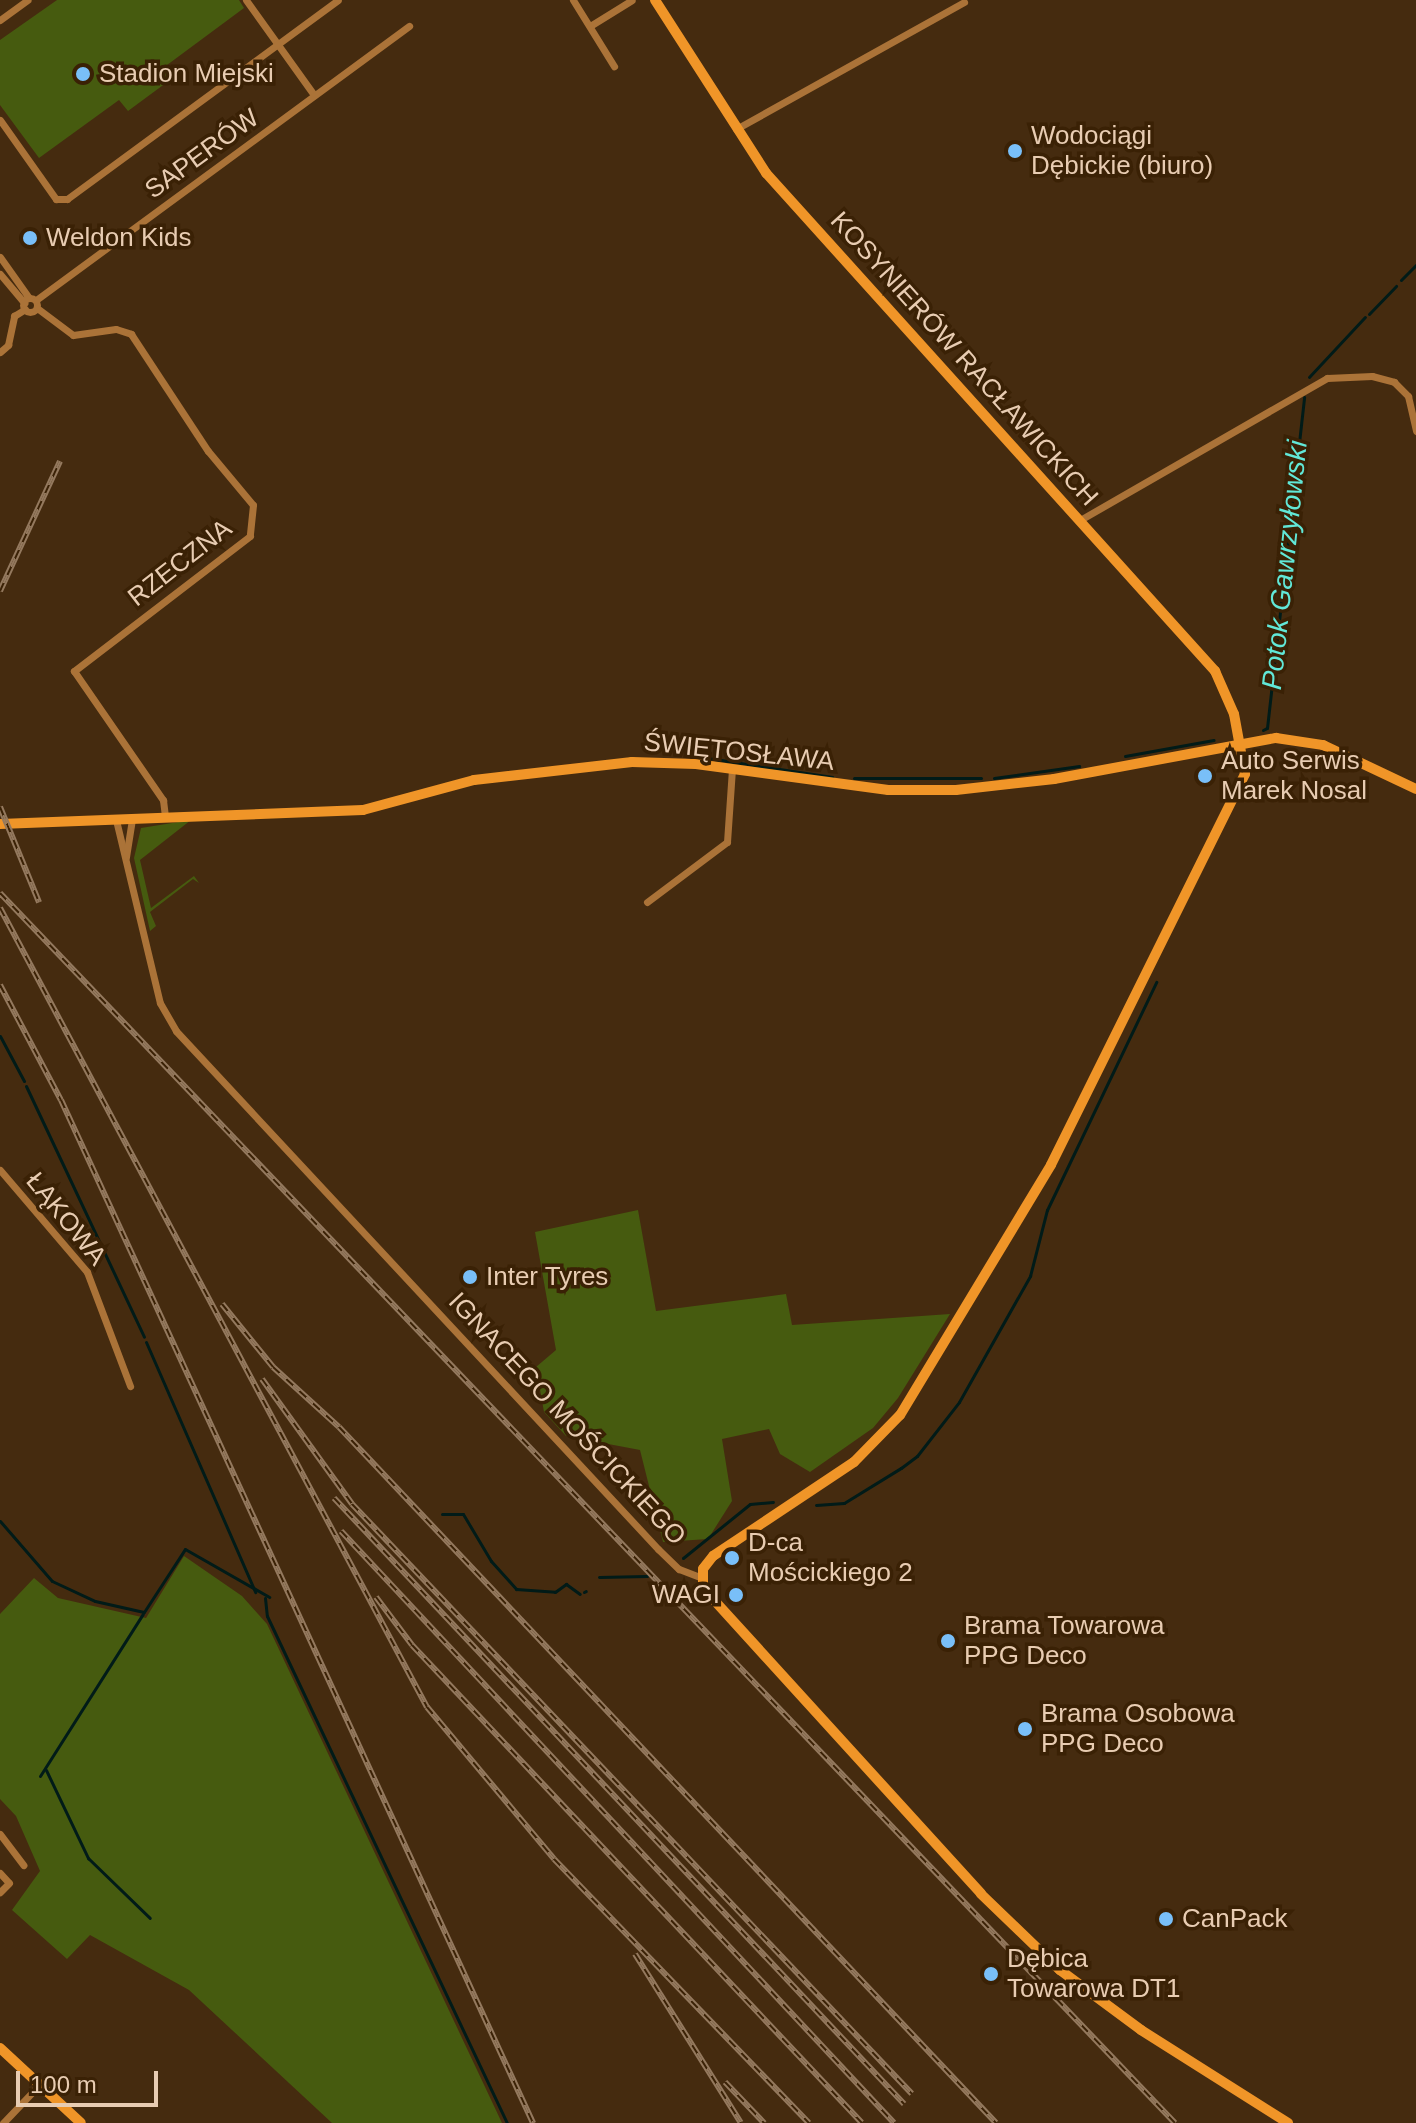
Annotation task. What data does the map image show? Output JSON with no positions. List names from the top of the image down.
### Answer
{
  "streets": {
    "street": [
      "SAPERÓW",
      "KOSYNIERÓW RACŁAWICKICH",
      "RZECZNA",
      "ŚWIĘTOSŁAWA",
      "ŁĄKOWA",
      "IGNACEGO MOŚCICKIEGO"
    ]
  },
  "crossings": [
    ["SAPERÓW", "RZECZNA"],
    ["KOSYNIERÓW RACŁAWICKICH", "ŚWIĘTOSŁAWA"],
    ["KOSYNIERÓW RACŁAWICKICH", "IGNACEGO MOŚCICKIEGO"],
    ["RZECZNA", "ŚWIĘTOSŁAWA"],
    ["ŚWIĘTOSŁAWA", "IGNACEGO MOŚCICKIEGO"]
  ],
  "water": ["Potok Gawrzyłowski"],
  "places": [
    "Stadion Miejski",
    "Wodociągi Dębickie (biuro)",
    "Weldon Kids",
    "Auto Serwis Marek Nosal",
    "Inter Tyres",
    "D-ca Mościckiego 2",
    "WAGI",
    "Brama Towarowa PPG Deco",
    "Brama Osobowa PPG Deco",
    "CanPack",
    "Dębica Towarowa DT1"
  ],
  "scale_bar": "100 m"
}
